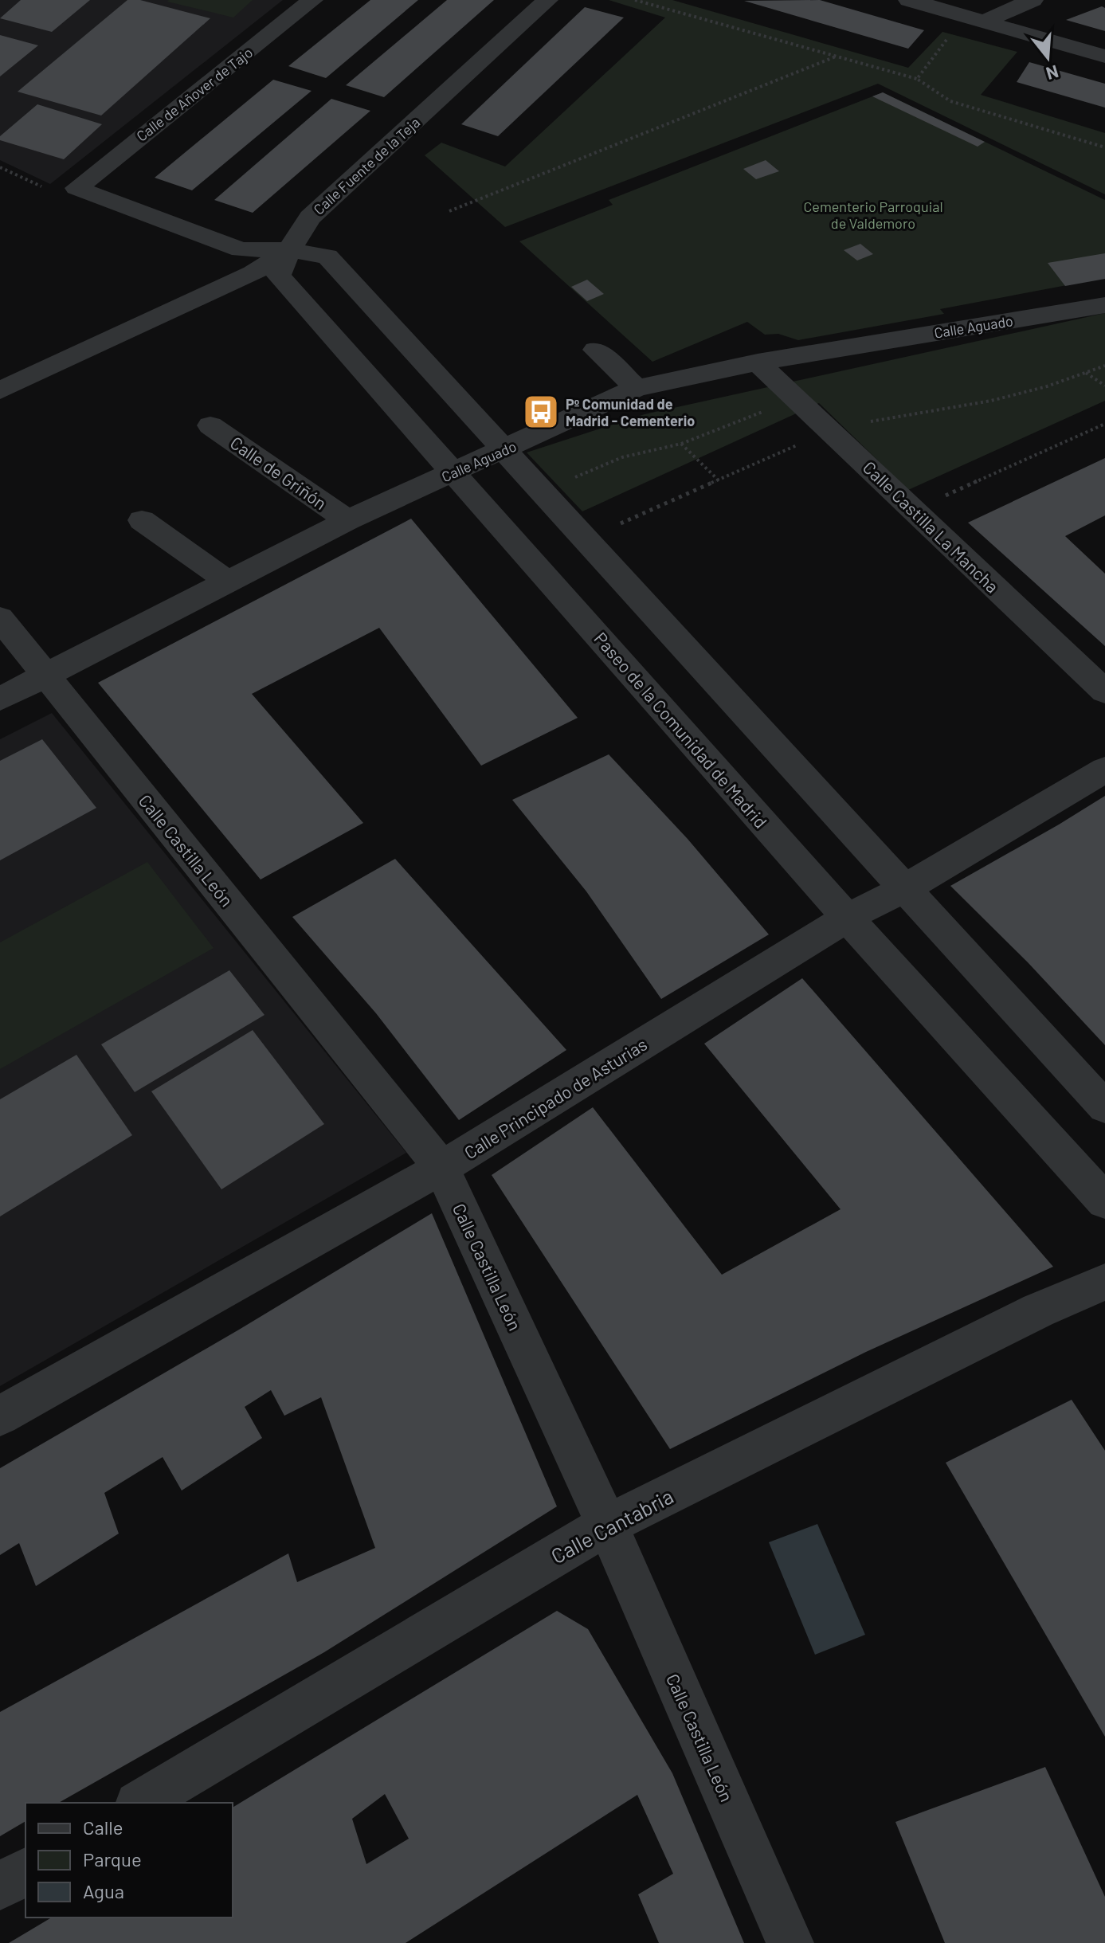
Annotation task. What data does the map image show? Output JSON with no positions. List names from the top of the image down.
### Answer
{
  "streets": {
    "street": [
      "Calle de Añover de Tajo",
      "Calle Fuente de la Teja",
      "Calle Aguado",
      "Calle de Griñón",
      "Calle Castilla La Mancha",
      "Paseo de la Comunidad de Madrid",
      "Calle Castilla León",
      "Calle Principado de Asturias",
      "Calle Cantabria"
    ]
  },
  "crossings": [
    ["Calle Fuente de la Teja", "Paseo de la Comunidad de Madrid"],
    ["Calle Aguado", "Calle de Griñón"],
    ["Calle Aguado", "Calle Castilla La Mancha"],
    ["Calle Aguado", "Paseo de la Comunidad de Madrid"],
    ["Calle Aguado", "Calle Castilla León"],
    ["Paseo de la Comunidad de Madrid", "Calle Principado de Asturias"],
    ["Calle Castilla León", "Calle Principado de Asturias"],
    ["Calle Castilla León", "Calle Cantabria"]
  ],
  "parks": ["Cementerio Parroquial de Valdemoro"],
  "places": {
    "bus stop": ["Pº Comunidad de Madrid - Cementerio"]
  },
  "legend": ["Calle", "Parque", "Agua"],
  "north": "bottom"
}
